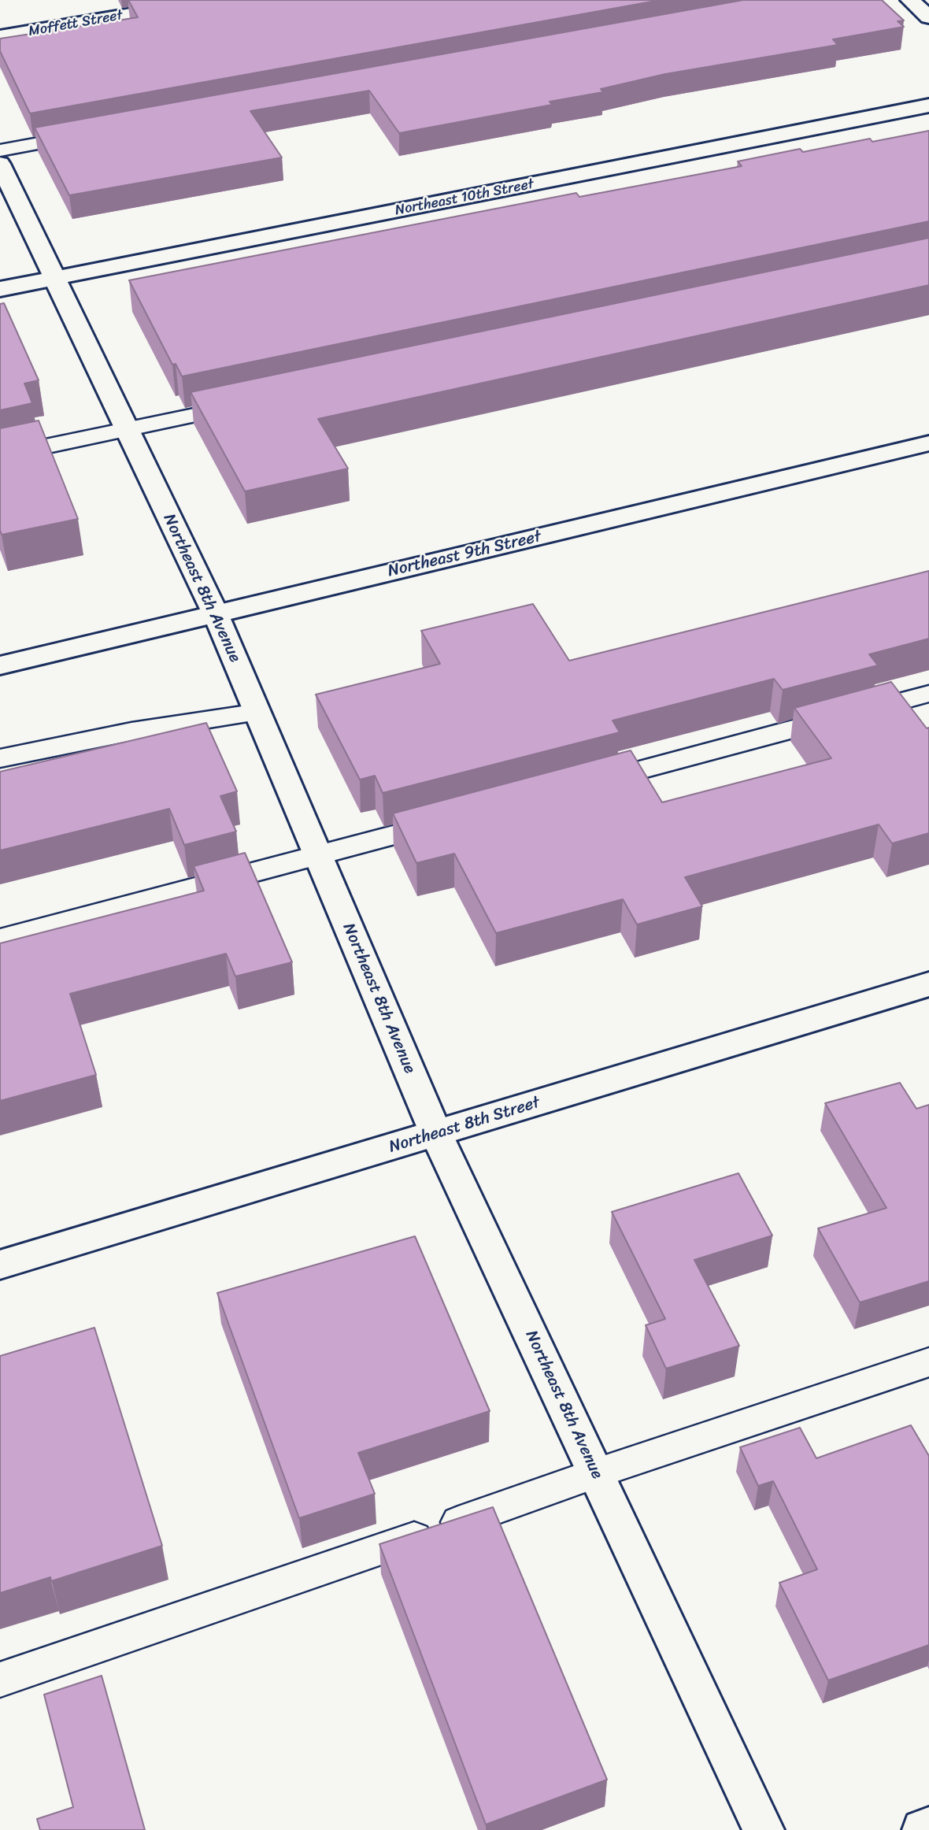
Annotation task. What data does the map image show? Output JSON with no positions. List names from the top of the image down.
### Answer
{
  "streets": {
    "street": [
      "Moffett Street",
      "Northeast 10th Street",
      "Northeast 9th Street",
      "Northeast 8th Avenue",
      "Northeast 8th Street"
    ]
  },
  "crossings": [
    ["Northeast 10th Street", "Northeast 8th Avenue"],
    ["Northeast 9th Street", "Northeast 8th Avenue"],
    ["Northeast 8th Avenue", "Northeast 8th Street"]
  ]
}
